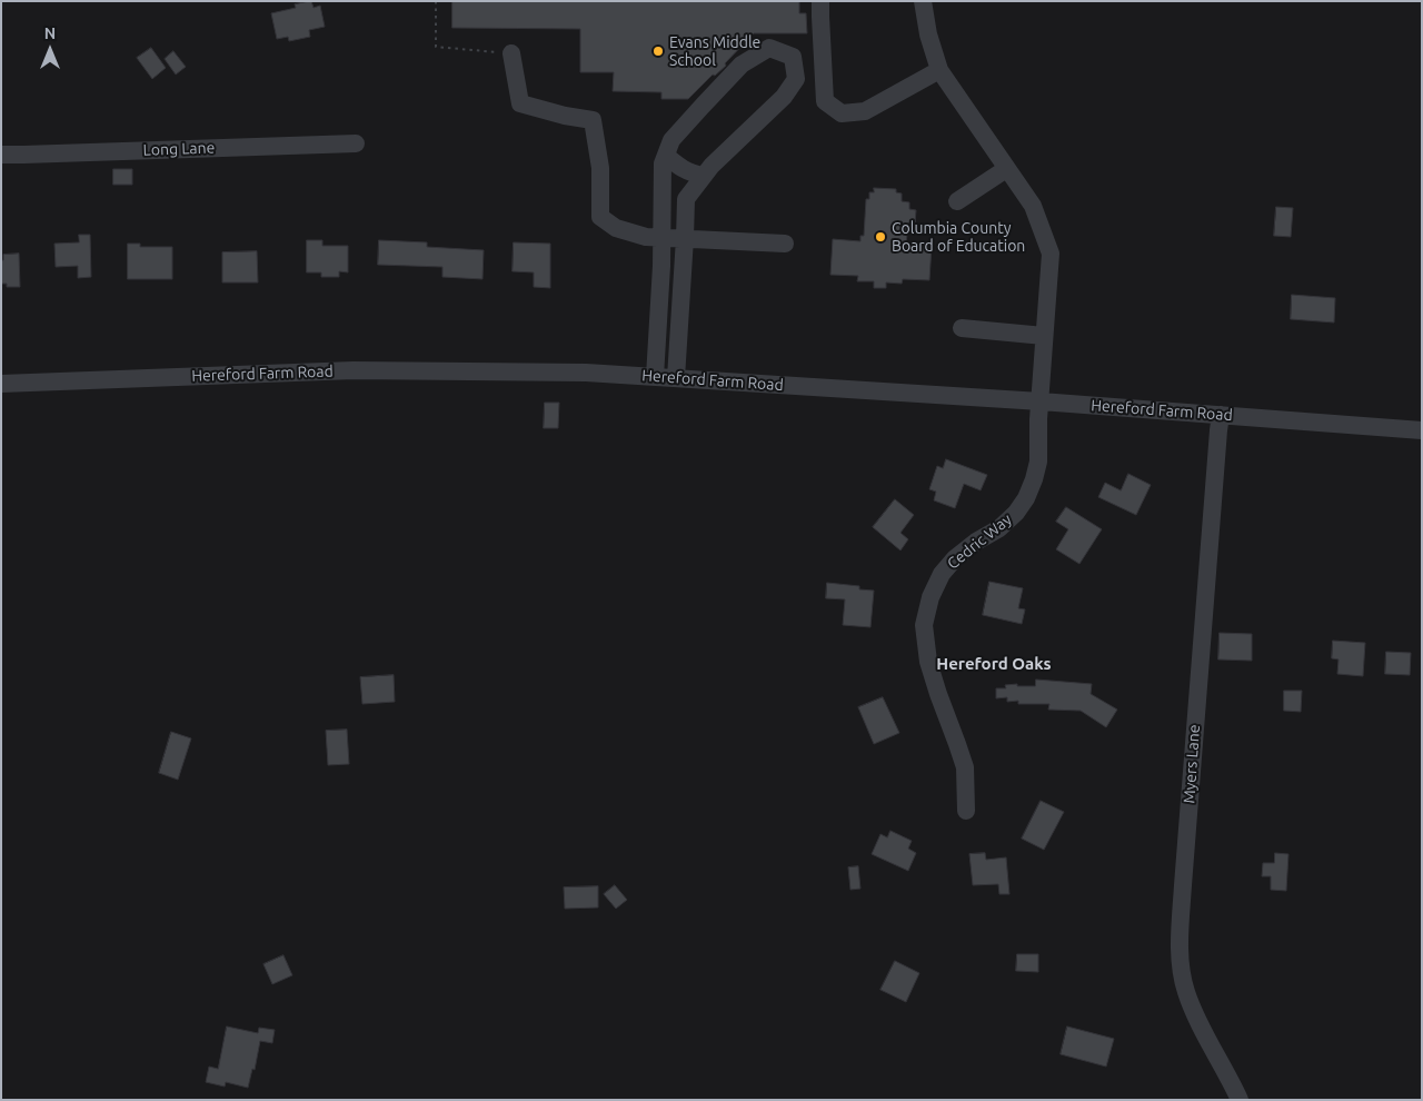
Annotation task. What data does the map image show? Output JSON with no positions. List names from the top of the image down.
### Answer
{
  "streets": {
    "street": [
      "Long Lane",
      "Hereford Farm Road",
      "Cedric Way",
      "Myers Lane"
    ]
  },
  "crossings": [
    ["Hereford Farm Road", "Cedric Way"],
    ["Hereford Farm Road", "Myers Lane"]
  ],
  "districts": ["Hereford Oaks"],
  "places": ["Evans Middle School", "Columbia County Board of Education"],
  "north": "top"
}
